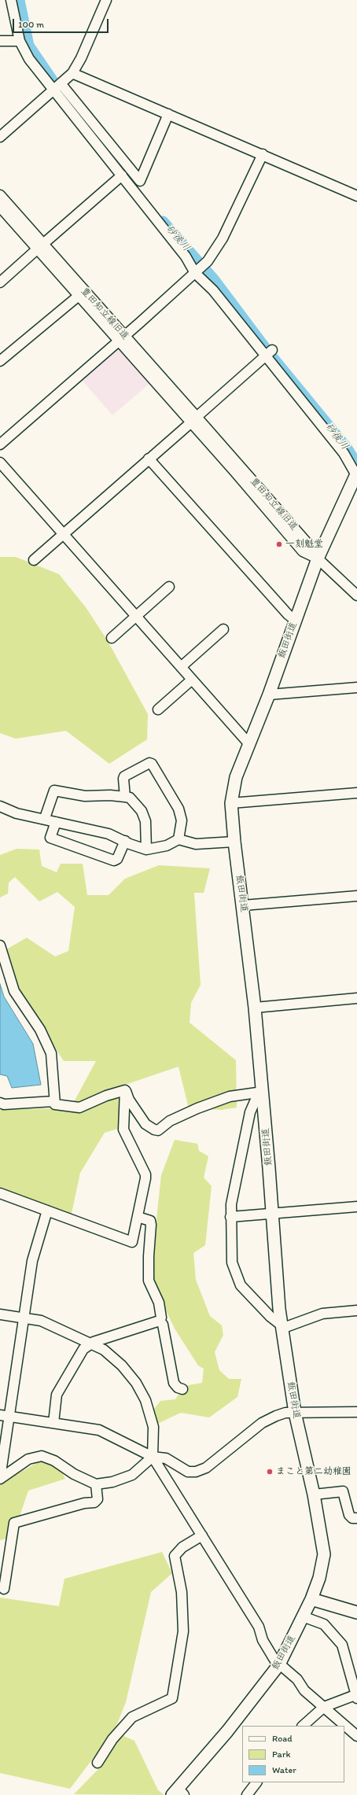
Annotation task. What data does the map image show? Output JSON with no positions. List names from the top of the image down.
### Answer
{
  "streets": {
    "main road": ["飯田街道"],
    "street": ["豊田知立線旧道"]
  },
  "crossings": [
    ["豊田知立線旧道", "飯田街道"]
  ],
  "water": ["砂後川"],
  "places": ["一刻魁堂", "まこと第二幼稚園"],
  "legend": ["Road", "Park", "Water"],
  "scale_bar": "100 m"
}
